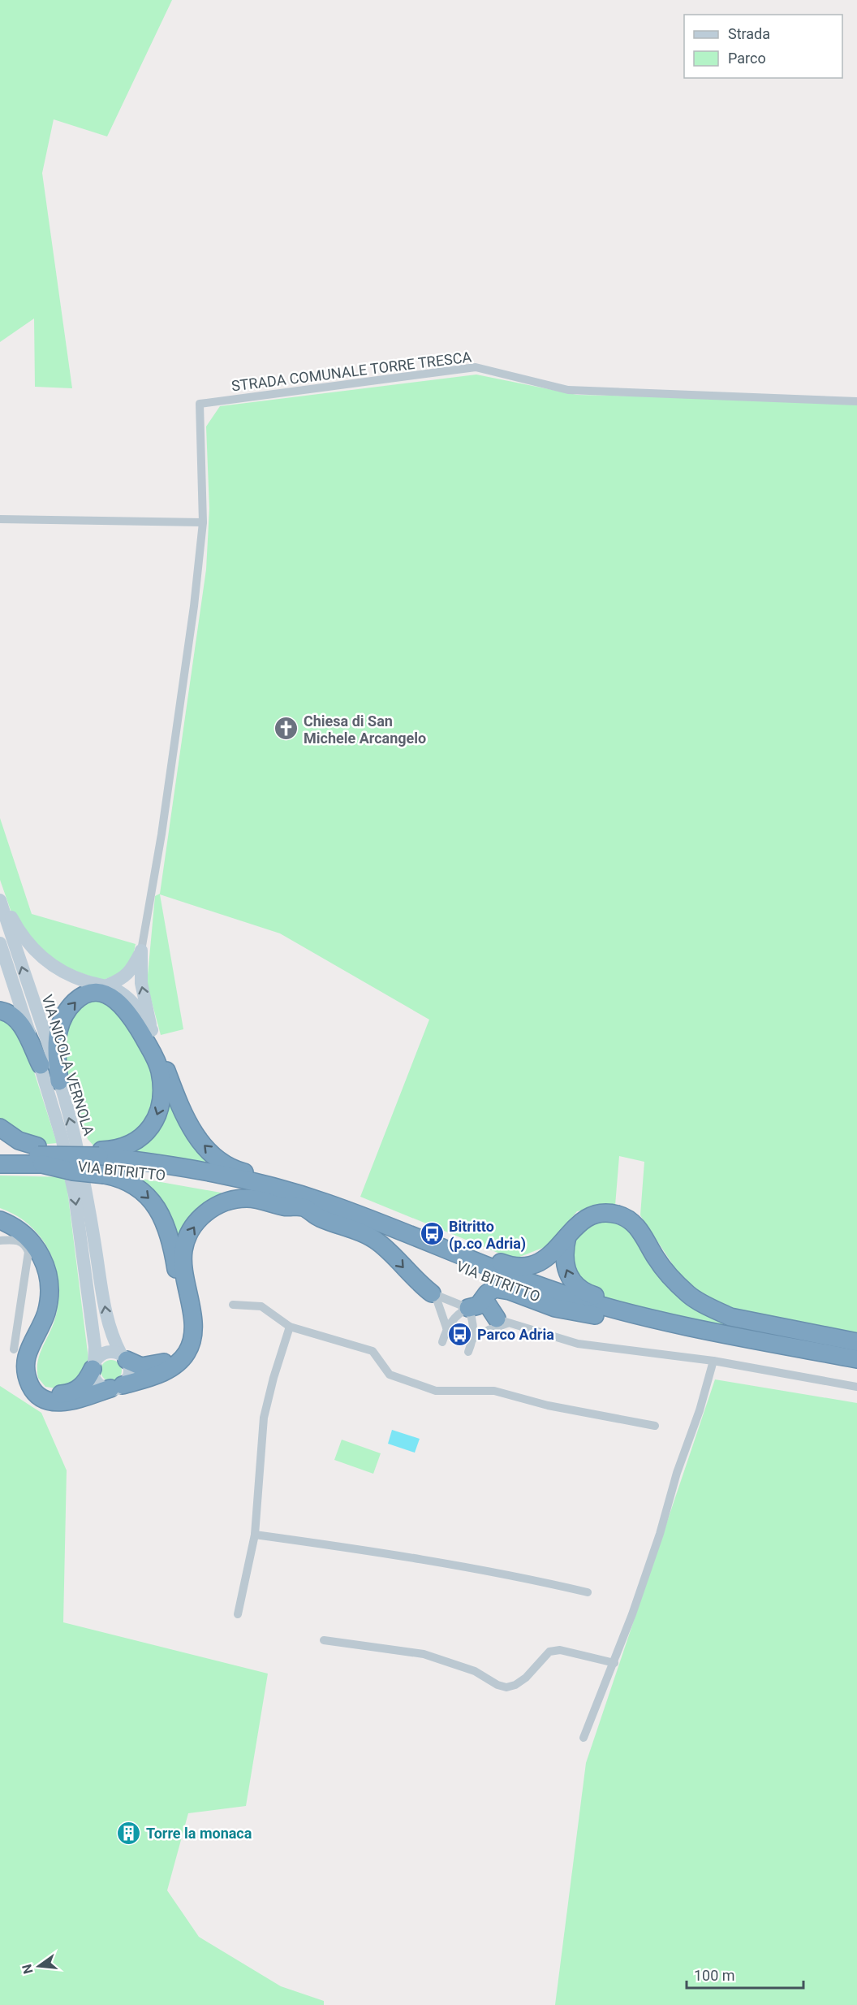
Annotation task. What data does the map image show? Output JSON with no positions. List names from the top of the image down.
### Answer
{
  "streets": {
    "highway": ["VIA BITRITTO"],
    "main road": ["VIA NICOLA VERNOLA"],
    "street": ["STRADA COMUNALE TORRE TRESCA"]
  },
  "places": {
    "church": ["Chiesa di San Michele Arcangelo"],
    "bus stop": ["Bitritto (p.co Adria)", "Parco Adria"],
    "building": ["Torre la monaca"]
  },
  "legend": ["Strada", "Parco"],
  "scale_bar": "100 m",
  "north": "left"
}
